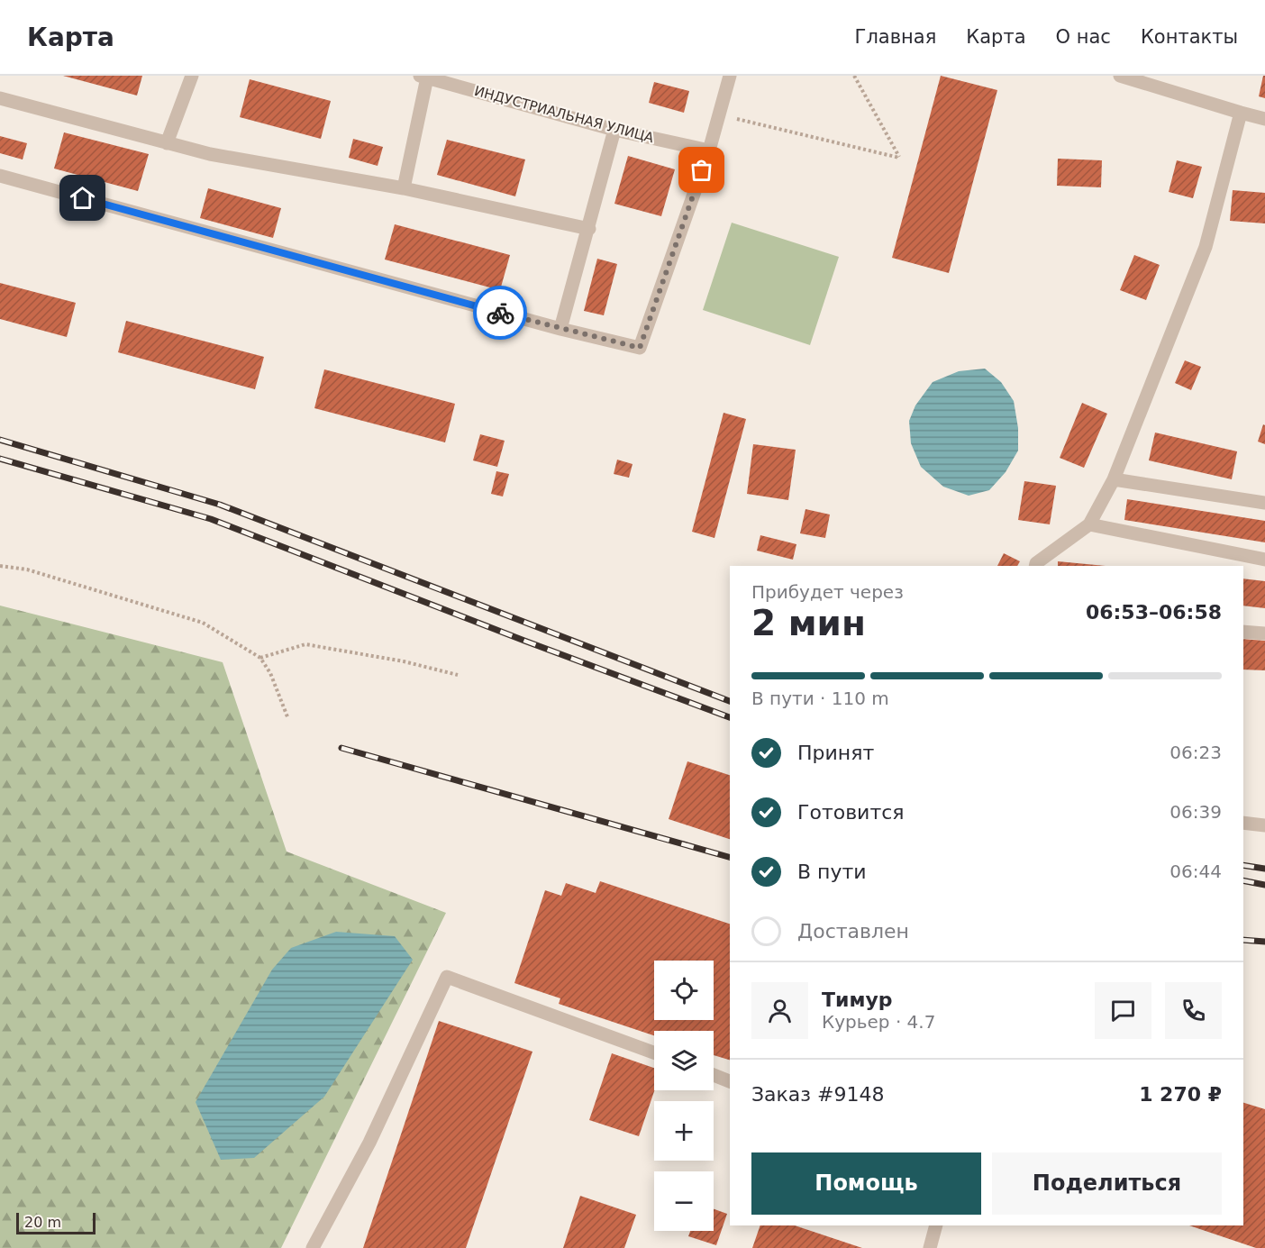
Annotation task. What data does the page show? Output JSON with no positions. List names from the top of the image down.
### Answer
{
  "streets": {
    "street": ["ИНДУСТРИАЛЬНАЯ УЛИЦА"]
  },
  "scale_bar": "20 m",
  "page": {
    "header": "Карта",
    "nav": [
      "Главная",
      "Карта",
      "О нас",
      "Контакты"
    ],
    "heading": ["2 мин", "Прибудет через", "06:53–06:58"],
    "panel": [
      "Тимур",
      "Курьер · 4.7",
      "Заказ #9148",
      "1 270 ₽"
    ],
    "bar": "В пути · 110 m",
    "list": [
      ["Принят", "06:23"],
      ["Готовится", "06:39"],
      ["В пути", "06:44"],
      "Доставлен"
    ],
    "map_buttons": ["+", "−"],
    "buttons": ["Помощь", "Поделиться"],
    "scale": "20 m"
  }
}
